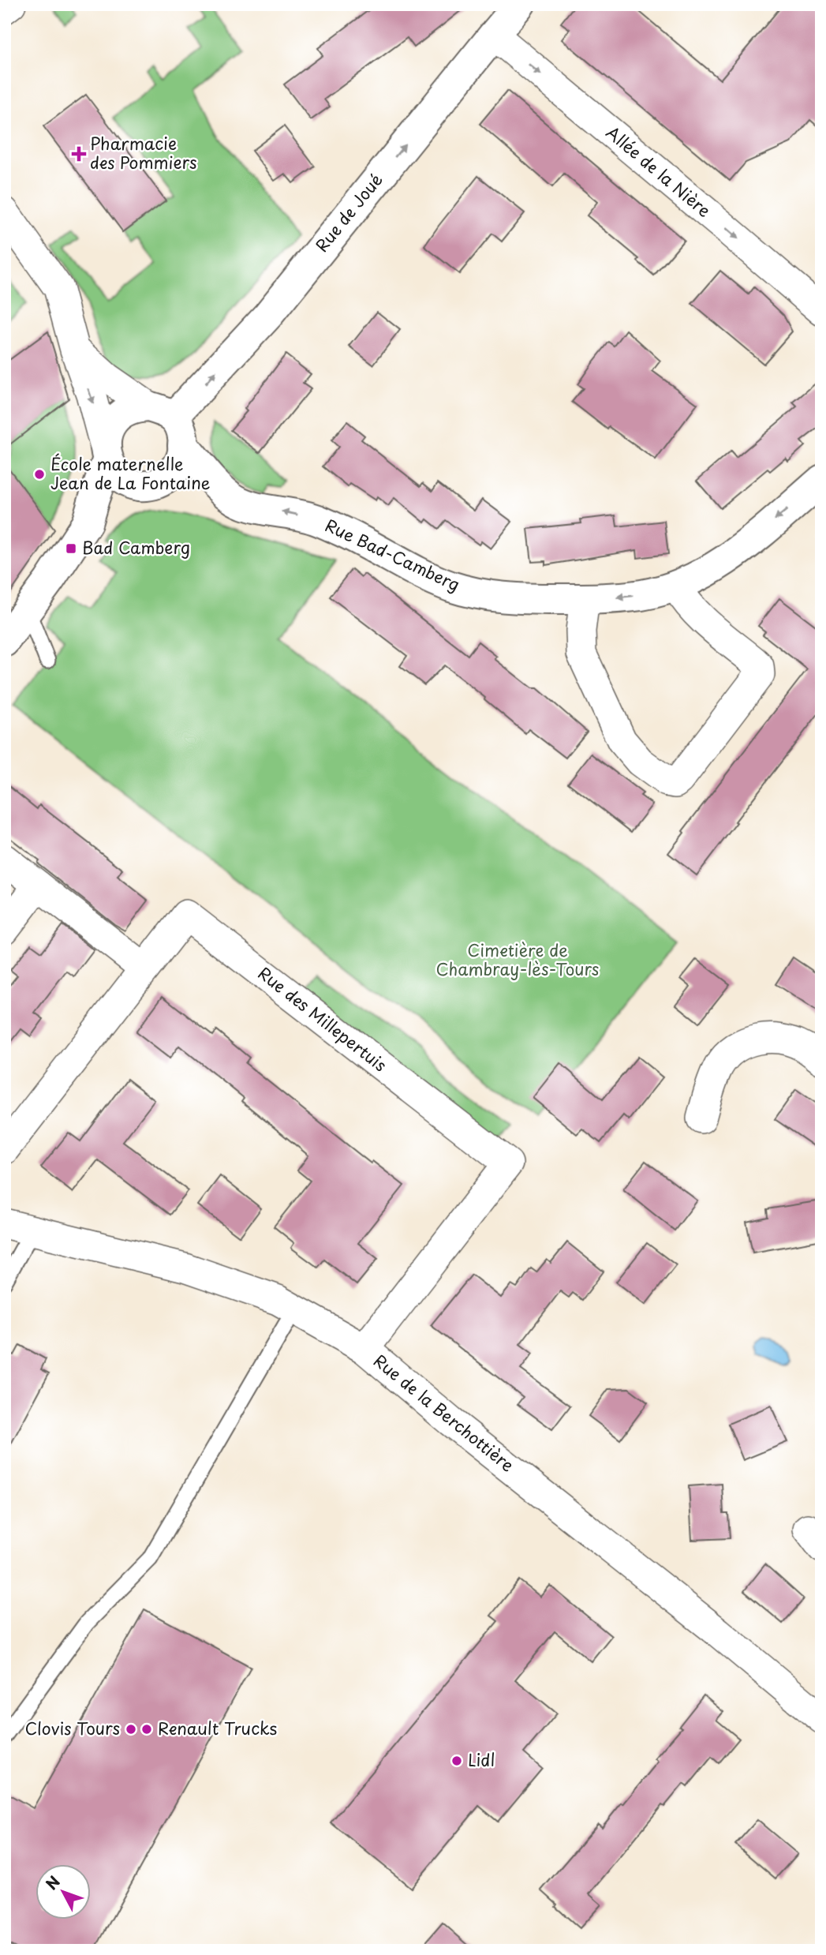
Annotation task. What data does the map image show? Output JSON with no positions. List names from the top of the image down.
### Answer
{
  "streets": {
    "street": [
      "Allée de la Nière",
      "Rue de Joué",
      "Rue Bad-Camberg",
      "Rue des Millepertuis",
      "Rue de la Berchottière"
    ]
  },
  "crossings": [
    ["Allée de la Nière", "Rue de Joué"],
    ["Rue de Joué", "Rue Bad-Camberg"],
    ["Rue des Millepertuis", "Rue de la Berchottière"]
  ],
  "one_way": ["Allée de la Nière", "Rue de Joué", "Rue Bad-Camberg"],
  "parks": ["Cimetière de Chambray-lès-Tours"],
  "places": {
    "health": ["Pharmacie des Pommiers"],
    "other": [
      "École maternelle Jean de La Fontaine",
      "Clovis Tours",
      "Renault Trucks",
      "Lidl"
    ],
    "transit": ["Bad Camberg"]
  },
  "north": "top left"
}
